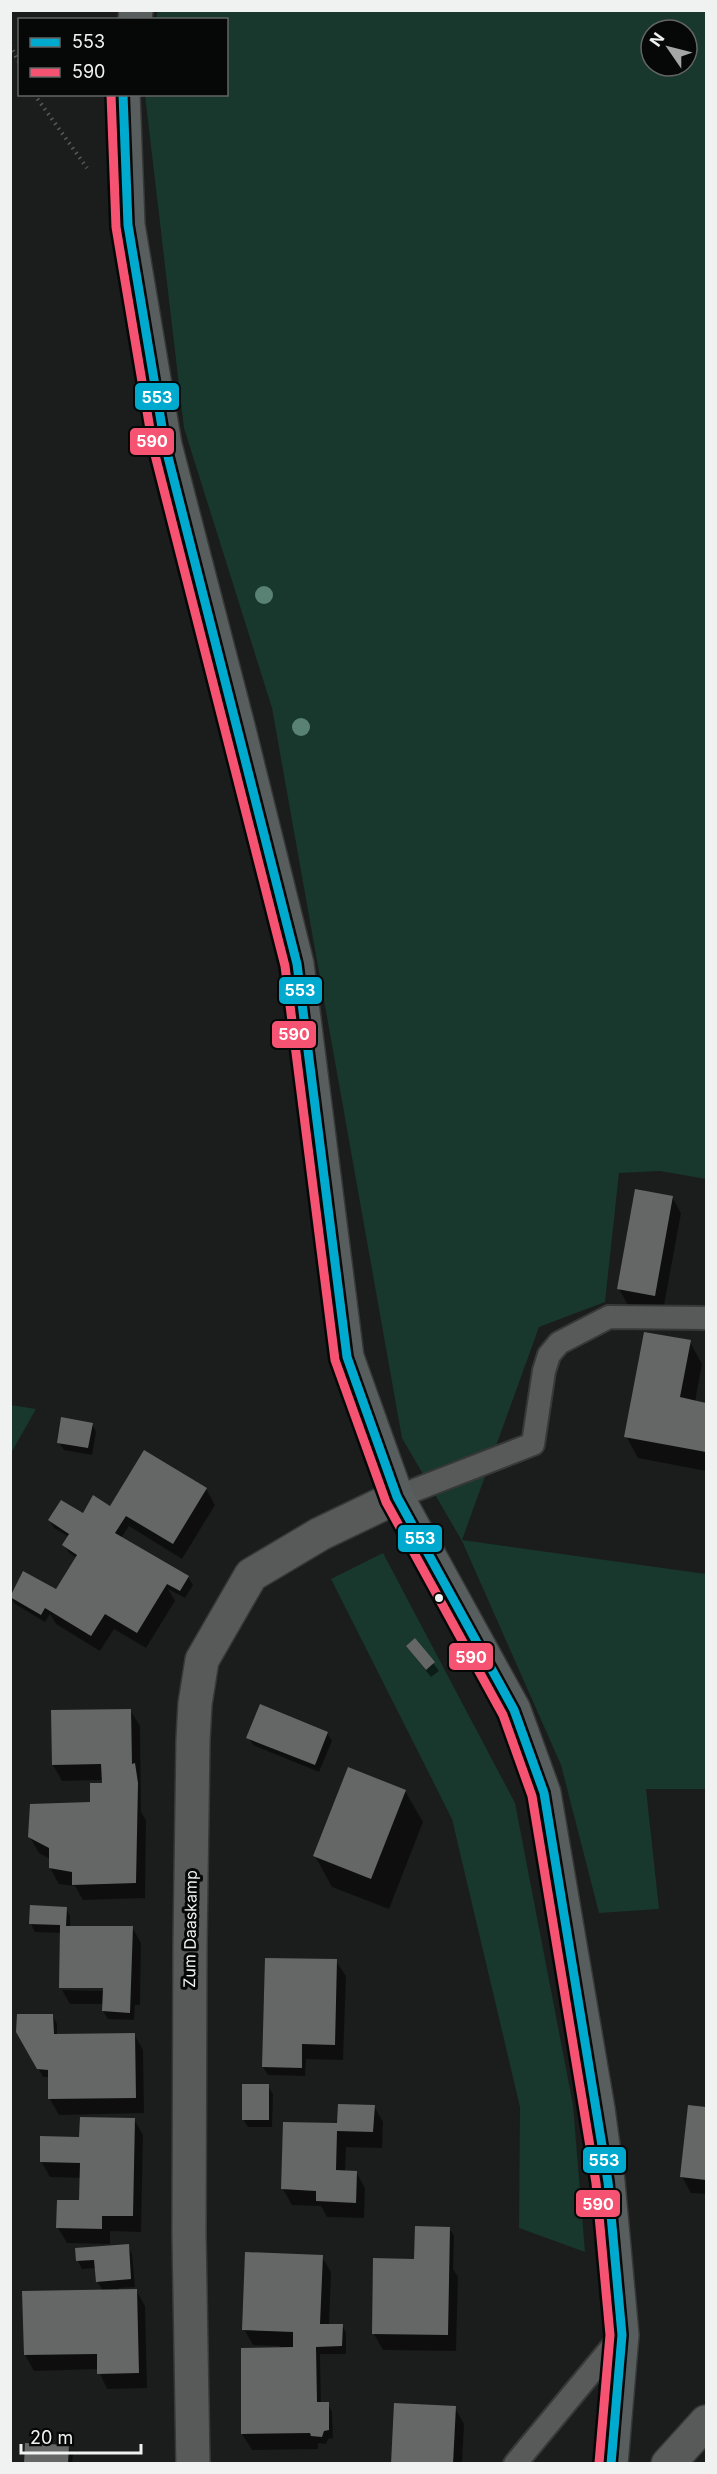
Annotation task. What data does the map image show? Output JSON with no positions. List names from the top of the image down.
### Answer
{
  "streets": {
    "street": ["Zum Daaskamp"]
  },
  "lines": ["transit line 553", "transit line 590"],
  "legend": ["553", "590"],
  "scale_bar": "20 m",
  "north": "top left"
}
